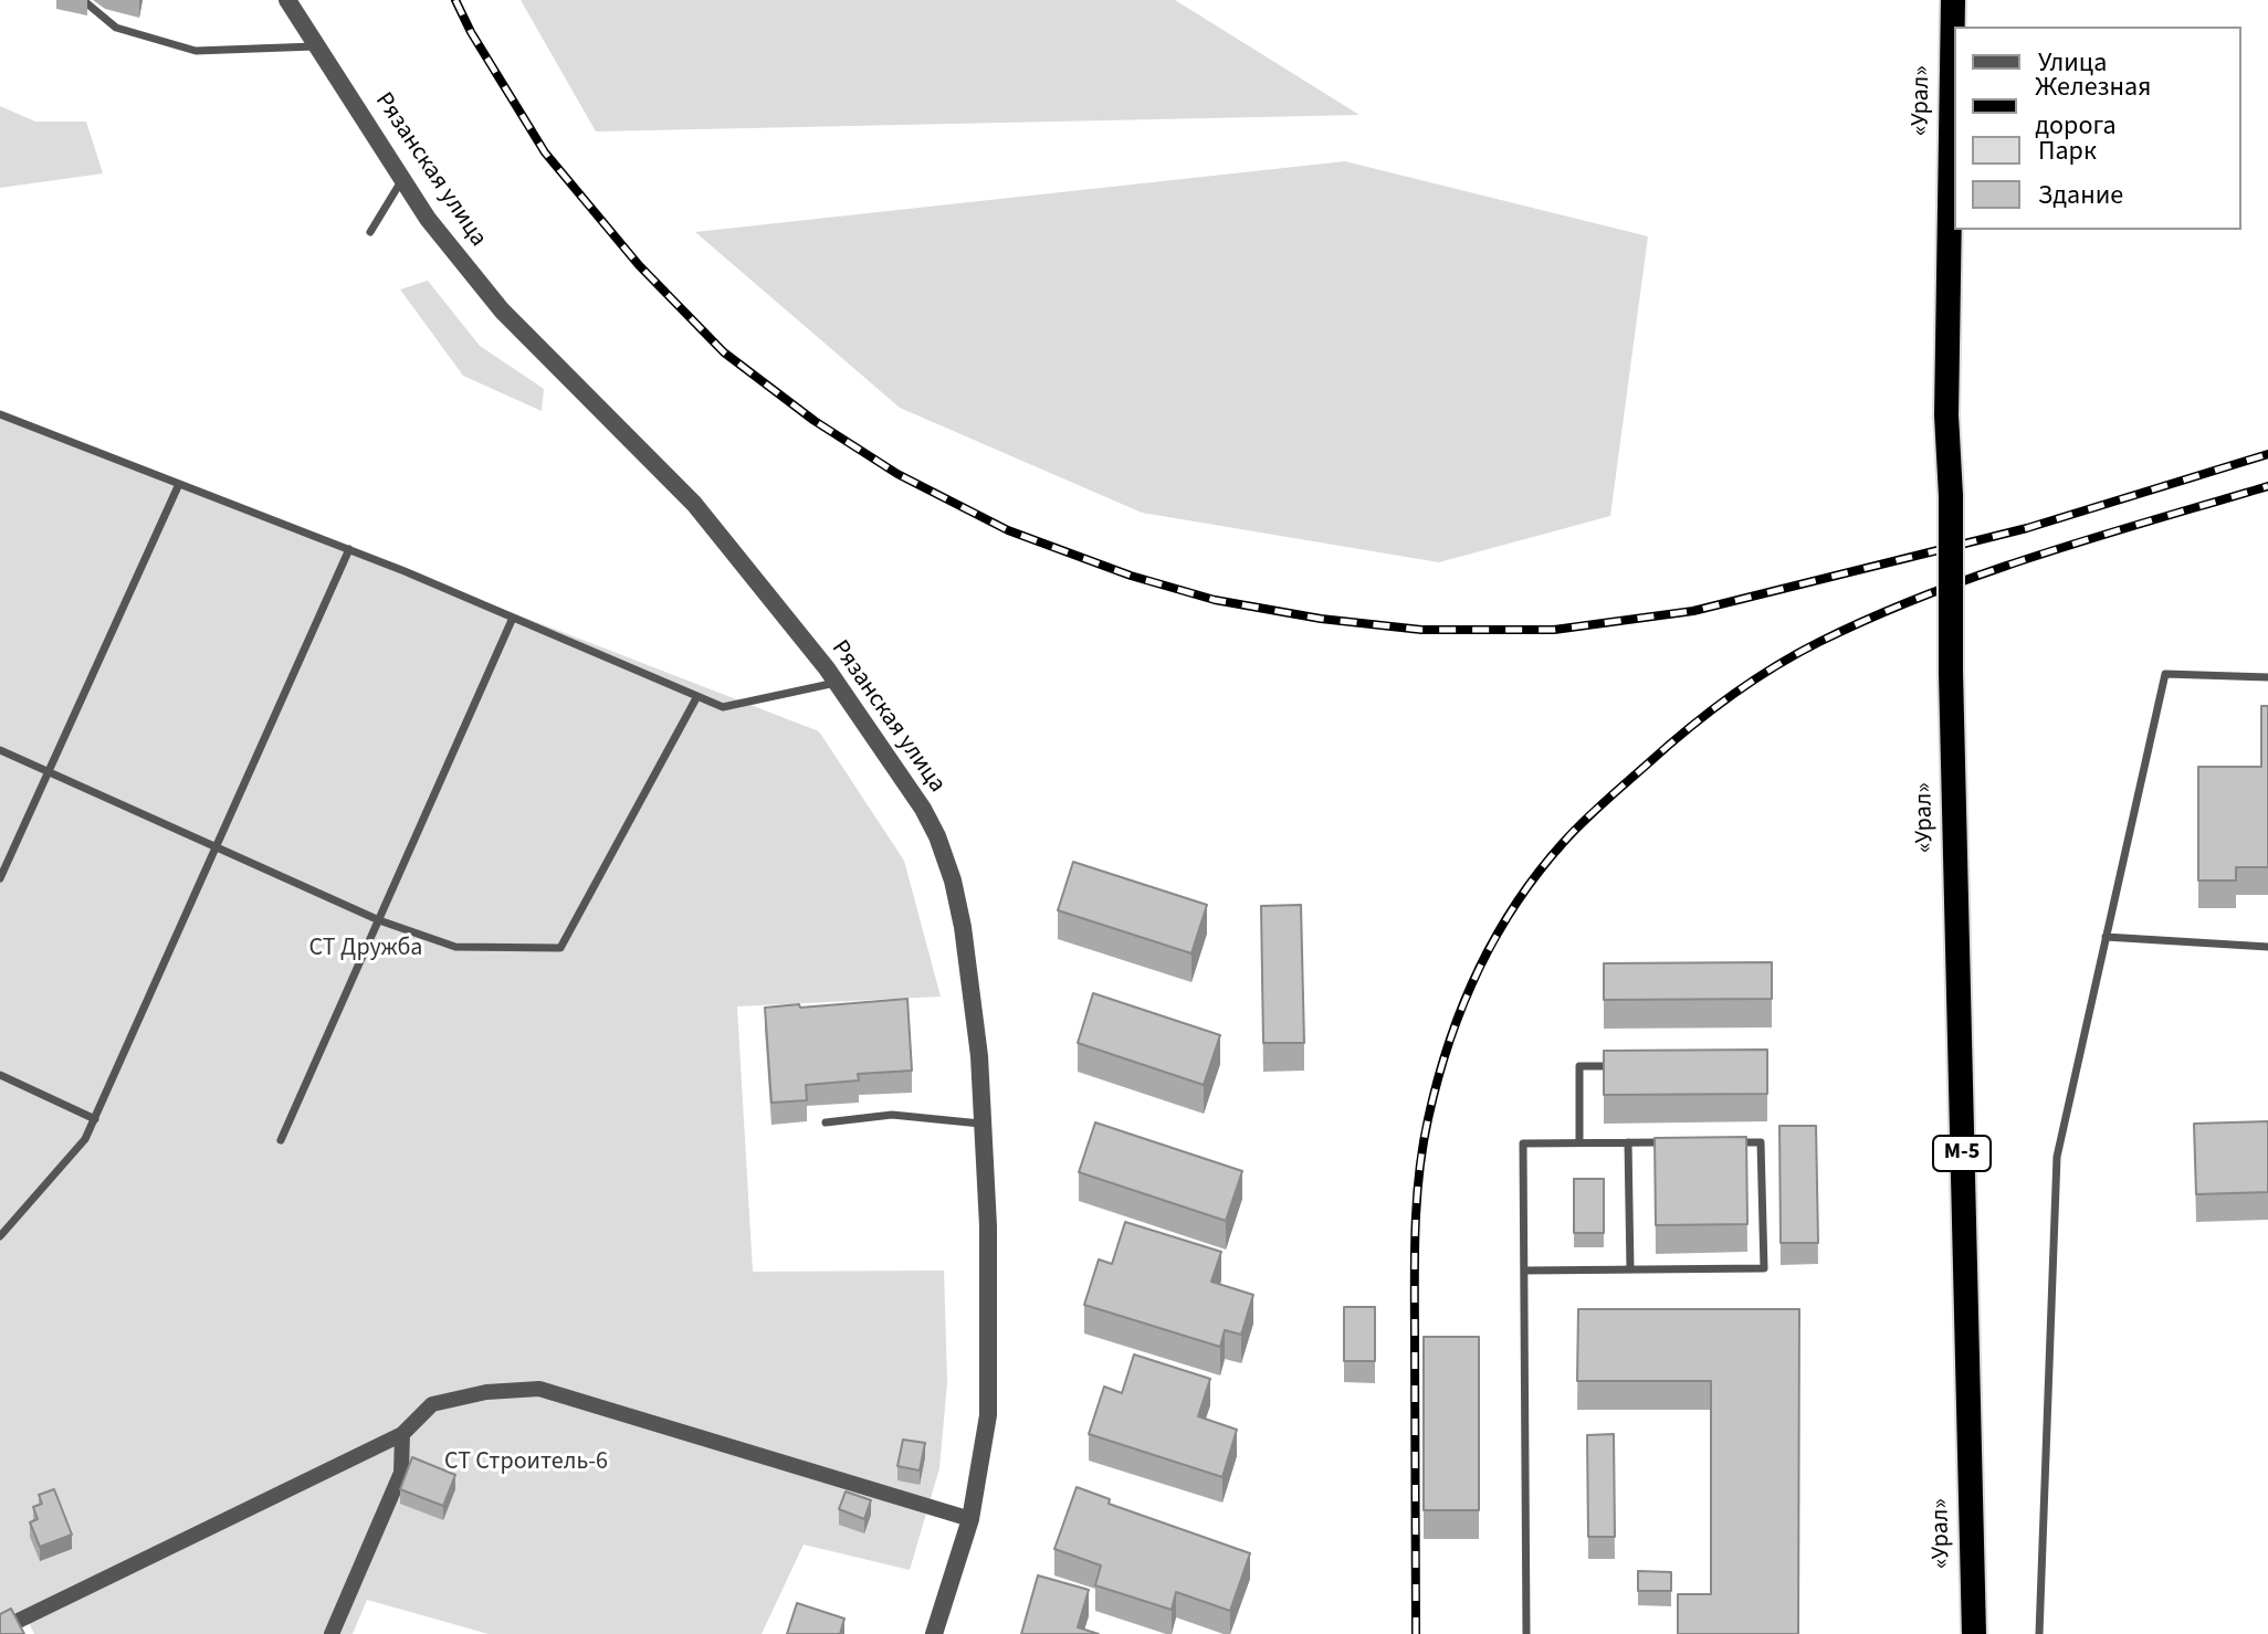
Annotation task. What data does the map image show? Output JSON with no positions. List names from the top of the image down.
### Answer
{
  "streets": {
    "highway": ["«Урал»", "М-5"],
    "street": ["Рязанская улица"]
  },
  "parks": ["СТ Дружба", "СТ Строитель-6"],
  "legend": [
    "Улица",
    "Железная дорога",
    "Парк",
    "Здание"
  ]
}
